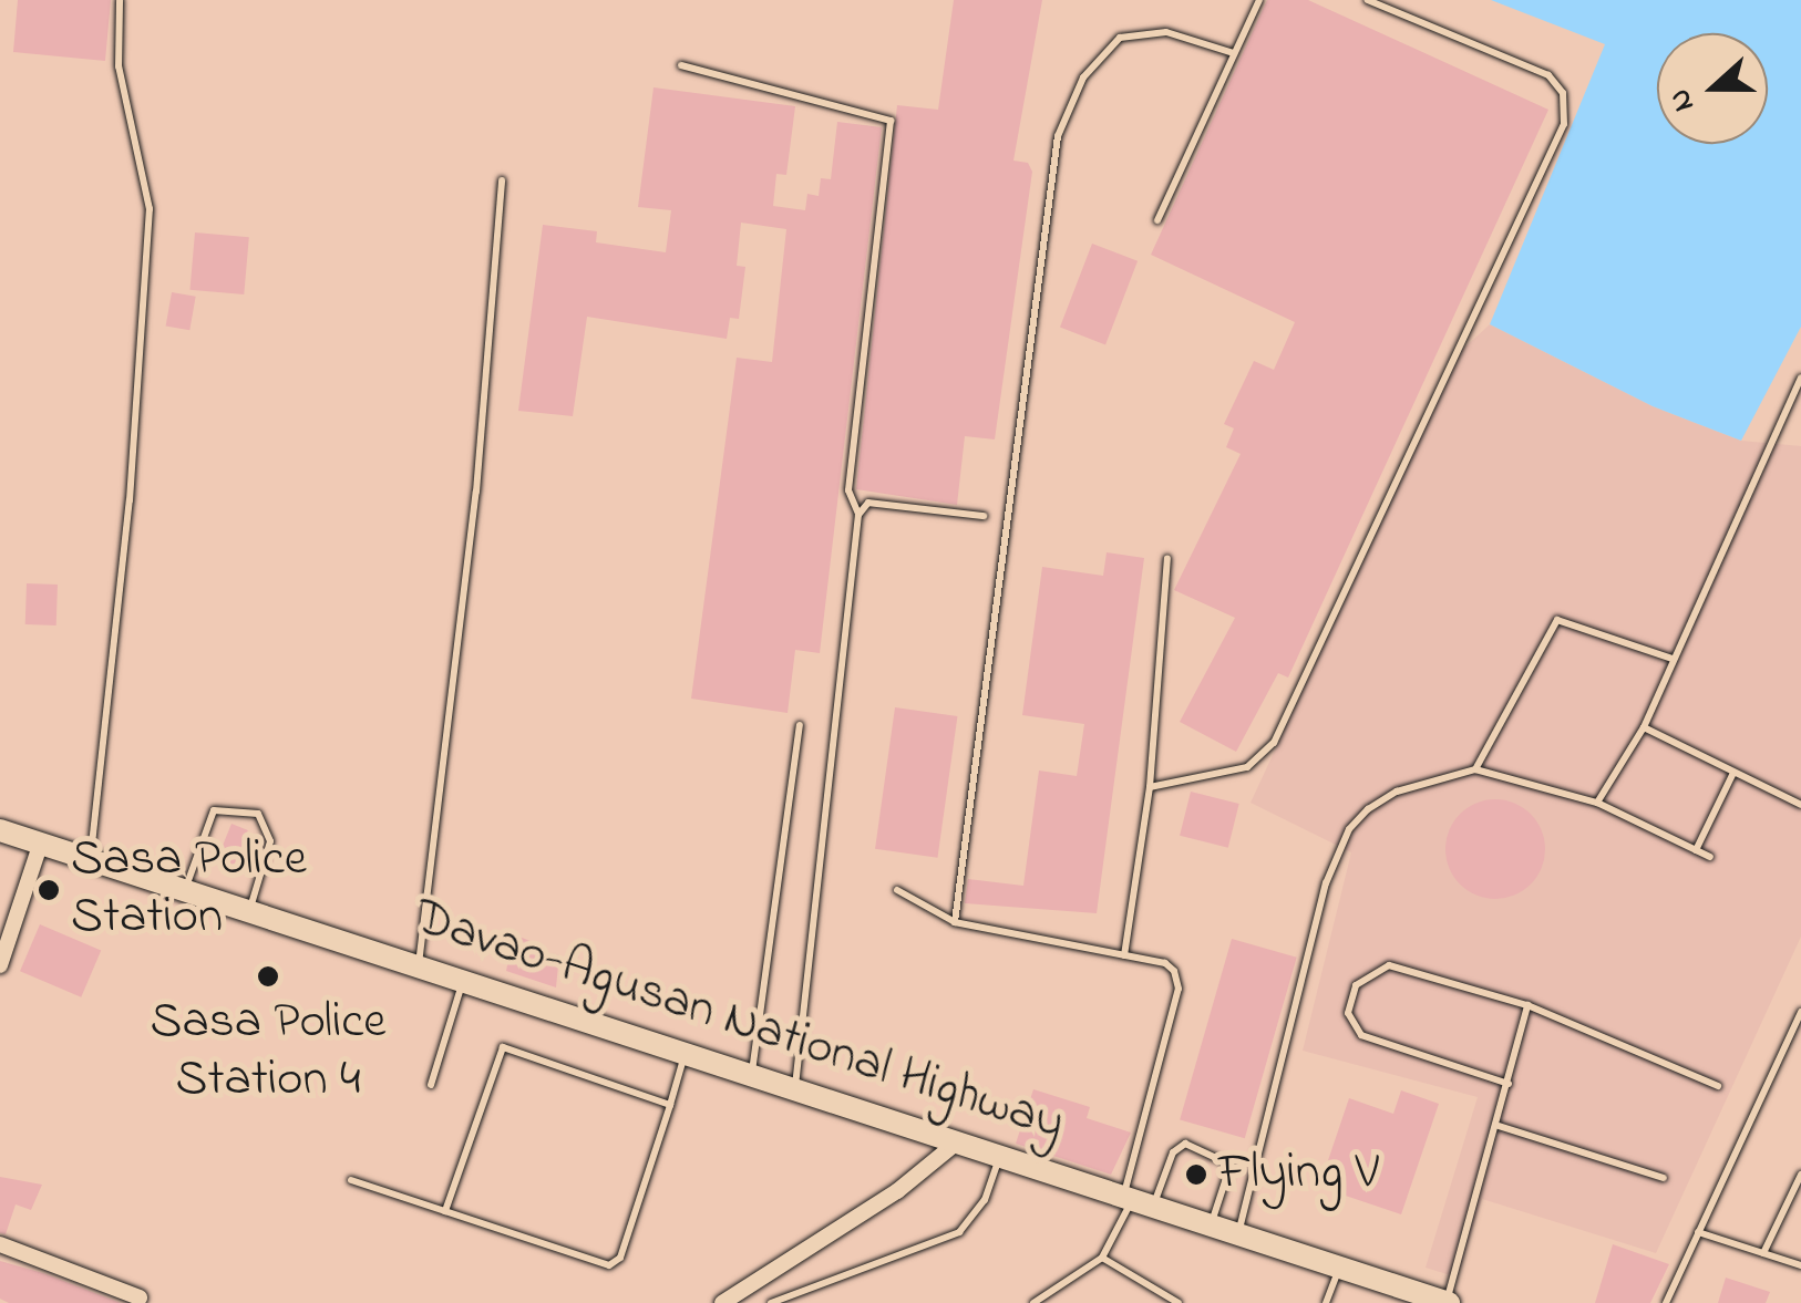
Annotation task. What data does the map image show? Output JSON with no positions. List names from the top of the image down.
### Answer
{
  "streets": {
    "main road": ["Davao-Agusan National Highway"]
  },
  "places": ["Sasa Police Station", "Sasa Police Station 4", "Flying V"],
  "north": "left"
}
